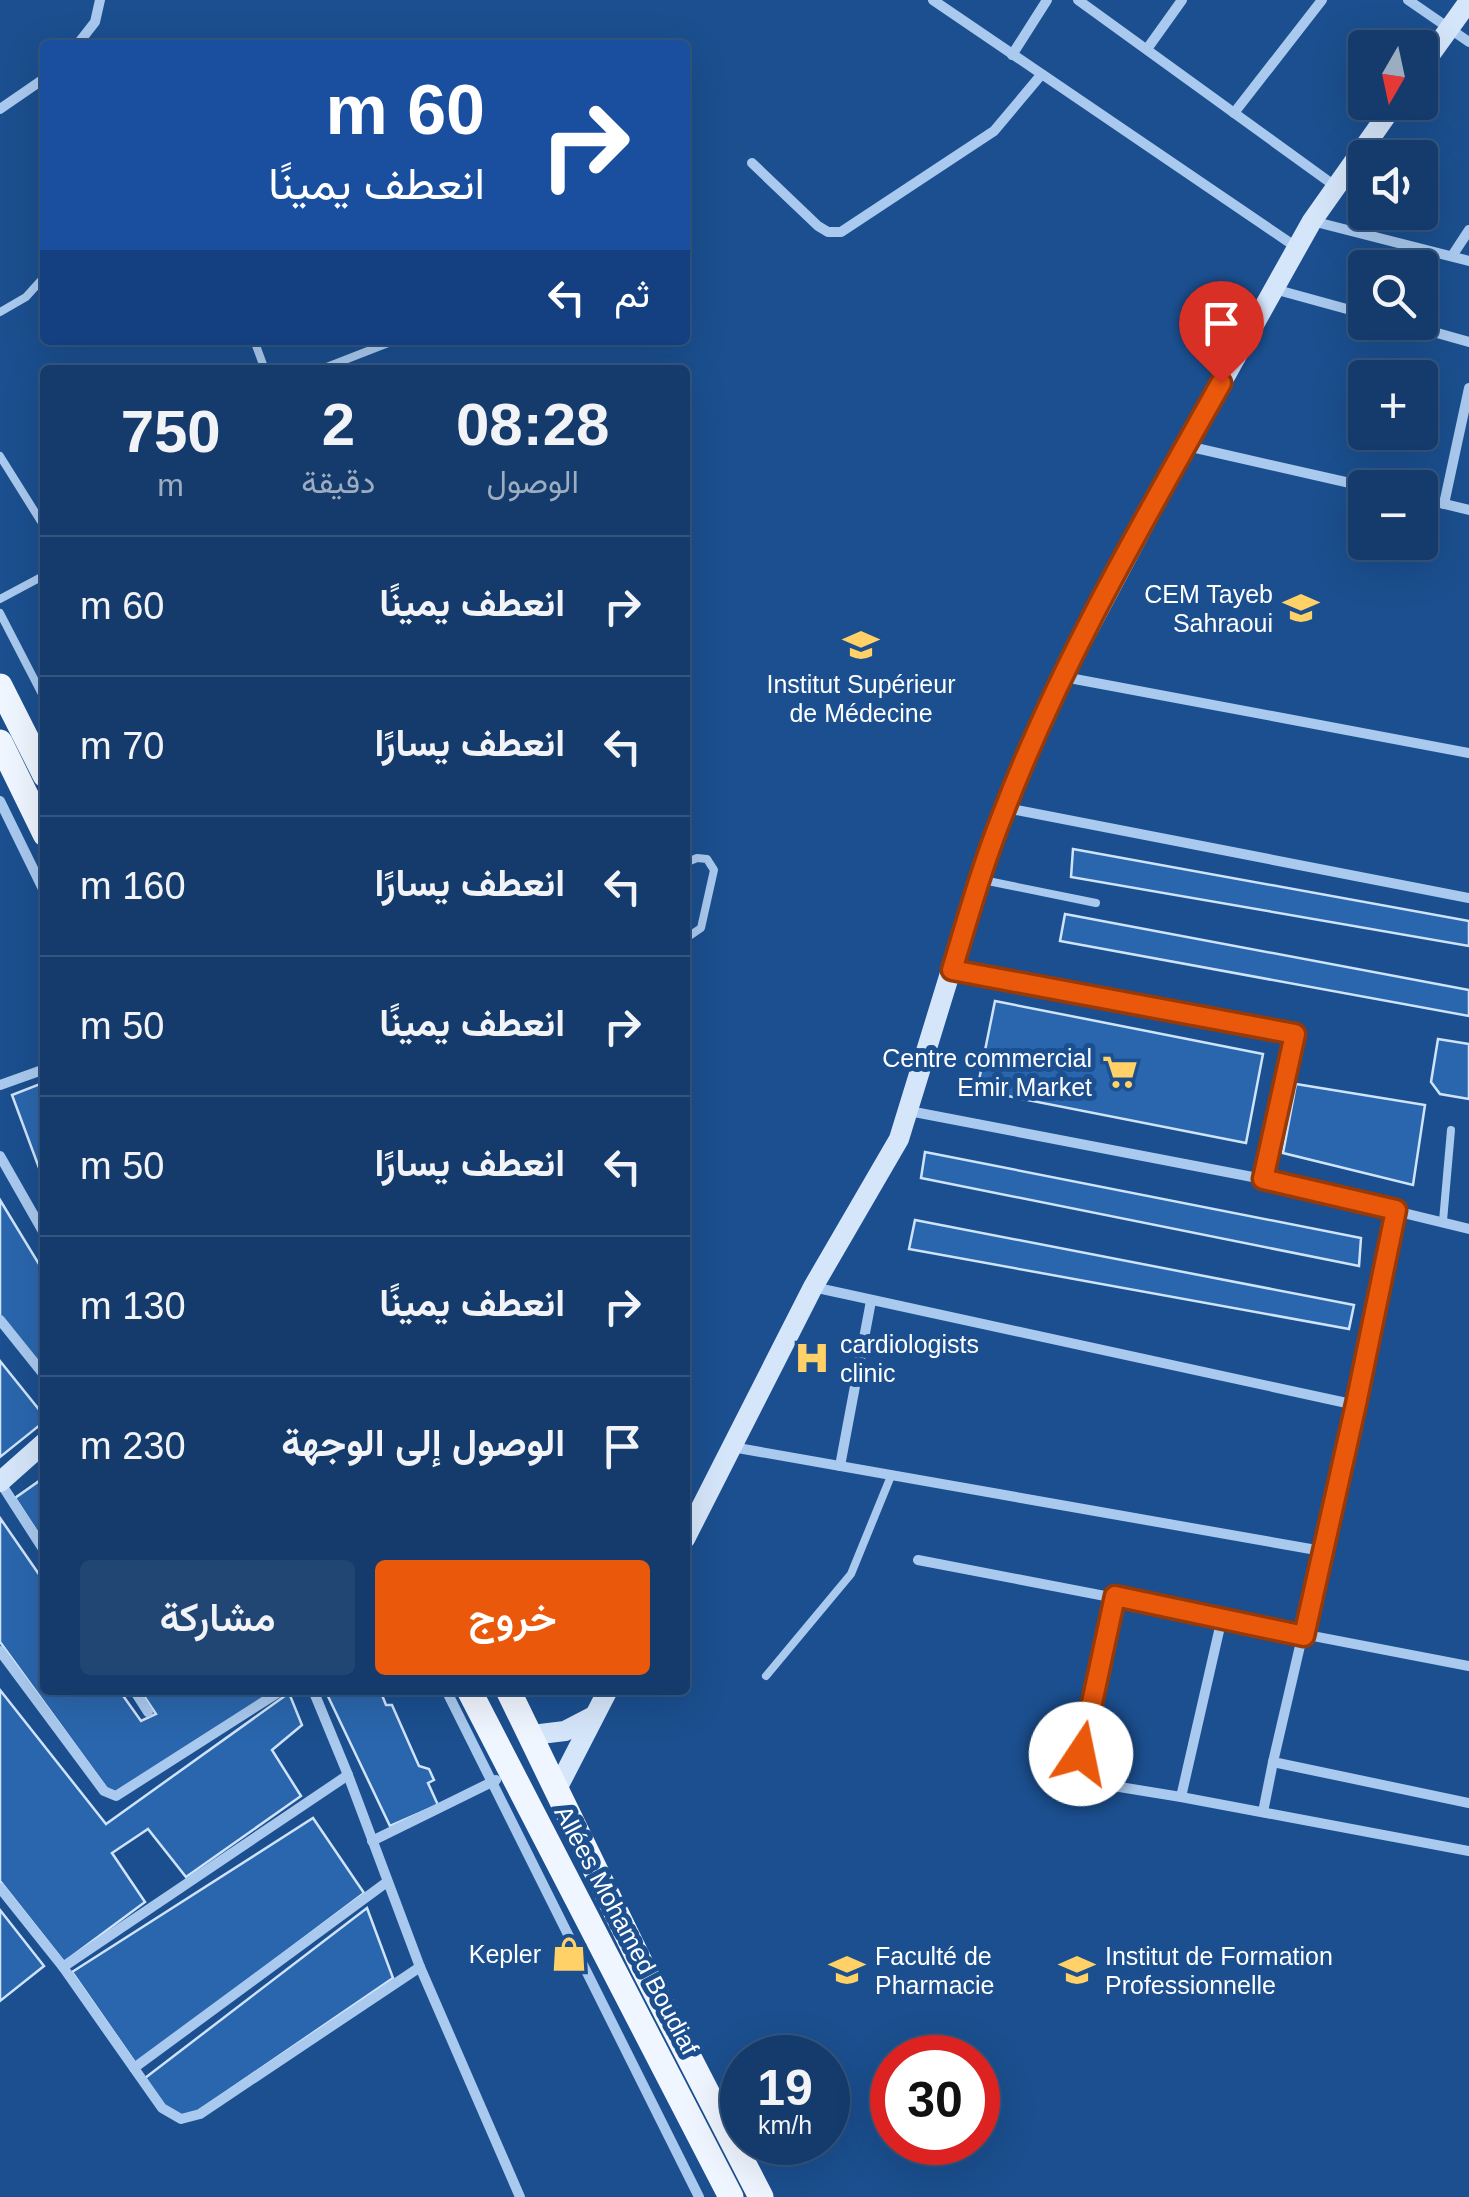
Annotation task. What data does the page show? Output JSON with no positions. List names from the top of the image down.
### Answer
{
  "streets": {
    "main road": ["Allées Mohamed Boudiaf"]
  },
  "places": {
    "school or university": [
      "CEM Tayeb Sahraoui",
      "Institut Supérieur de Médecine",
      "Faculté de Pharmacie",
      "Institut de Formation Professionnelle"
    ],
    "supermarket": ["Centre commercial Emir Market"],
    "hospital": ["cardiologists clinic"],
    "shop": ["Kepler"]
  },
  "north": "bottom",
  "page": {
    "map_buttons": ["+", "−"],
    "turn": ["60 m", "انعطف يمينًا"],
    "then": "ثم",
    "eta": [
      "08:28",
      "الوصول",
      "2",
      "دقيقة",
      "750",
      "m"
    ],
    "list": [
      {
        "name": "انعطف يمينًا",
        "value": "60 m"
      },
      {
        "name": "انعطف يسارًا",
        "value": "70 m"
      },
      {
        "name": "انعطف يسارًا",
        "value": "160 m"
      },
      {
        "name": "انعطف يمينًا",
        "value": "50 m"
      },
      {
        "name": "انعطف يسارًا",
        "value": "50 m"
      },
      {
        "name": "انعطف يمينًا",
        "value": "130 m"
      },
      {
        "name": "الوصول إلى الوجهة",
        "value": "230 m"
      }
    ],
    "buttons": ["خروج", "مشاركة"],
    "speed": "19 km/h",
    "limit": "30"
  }
}
